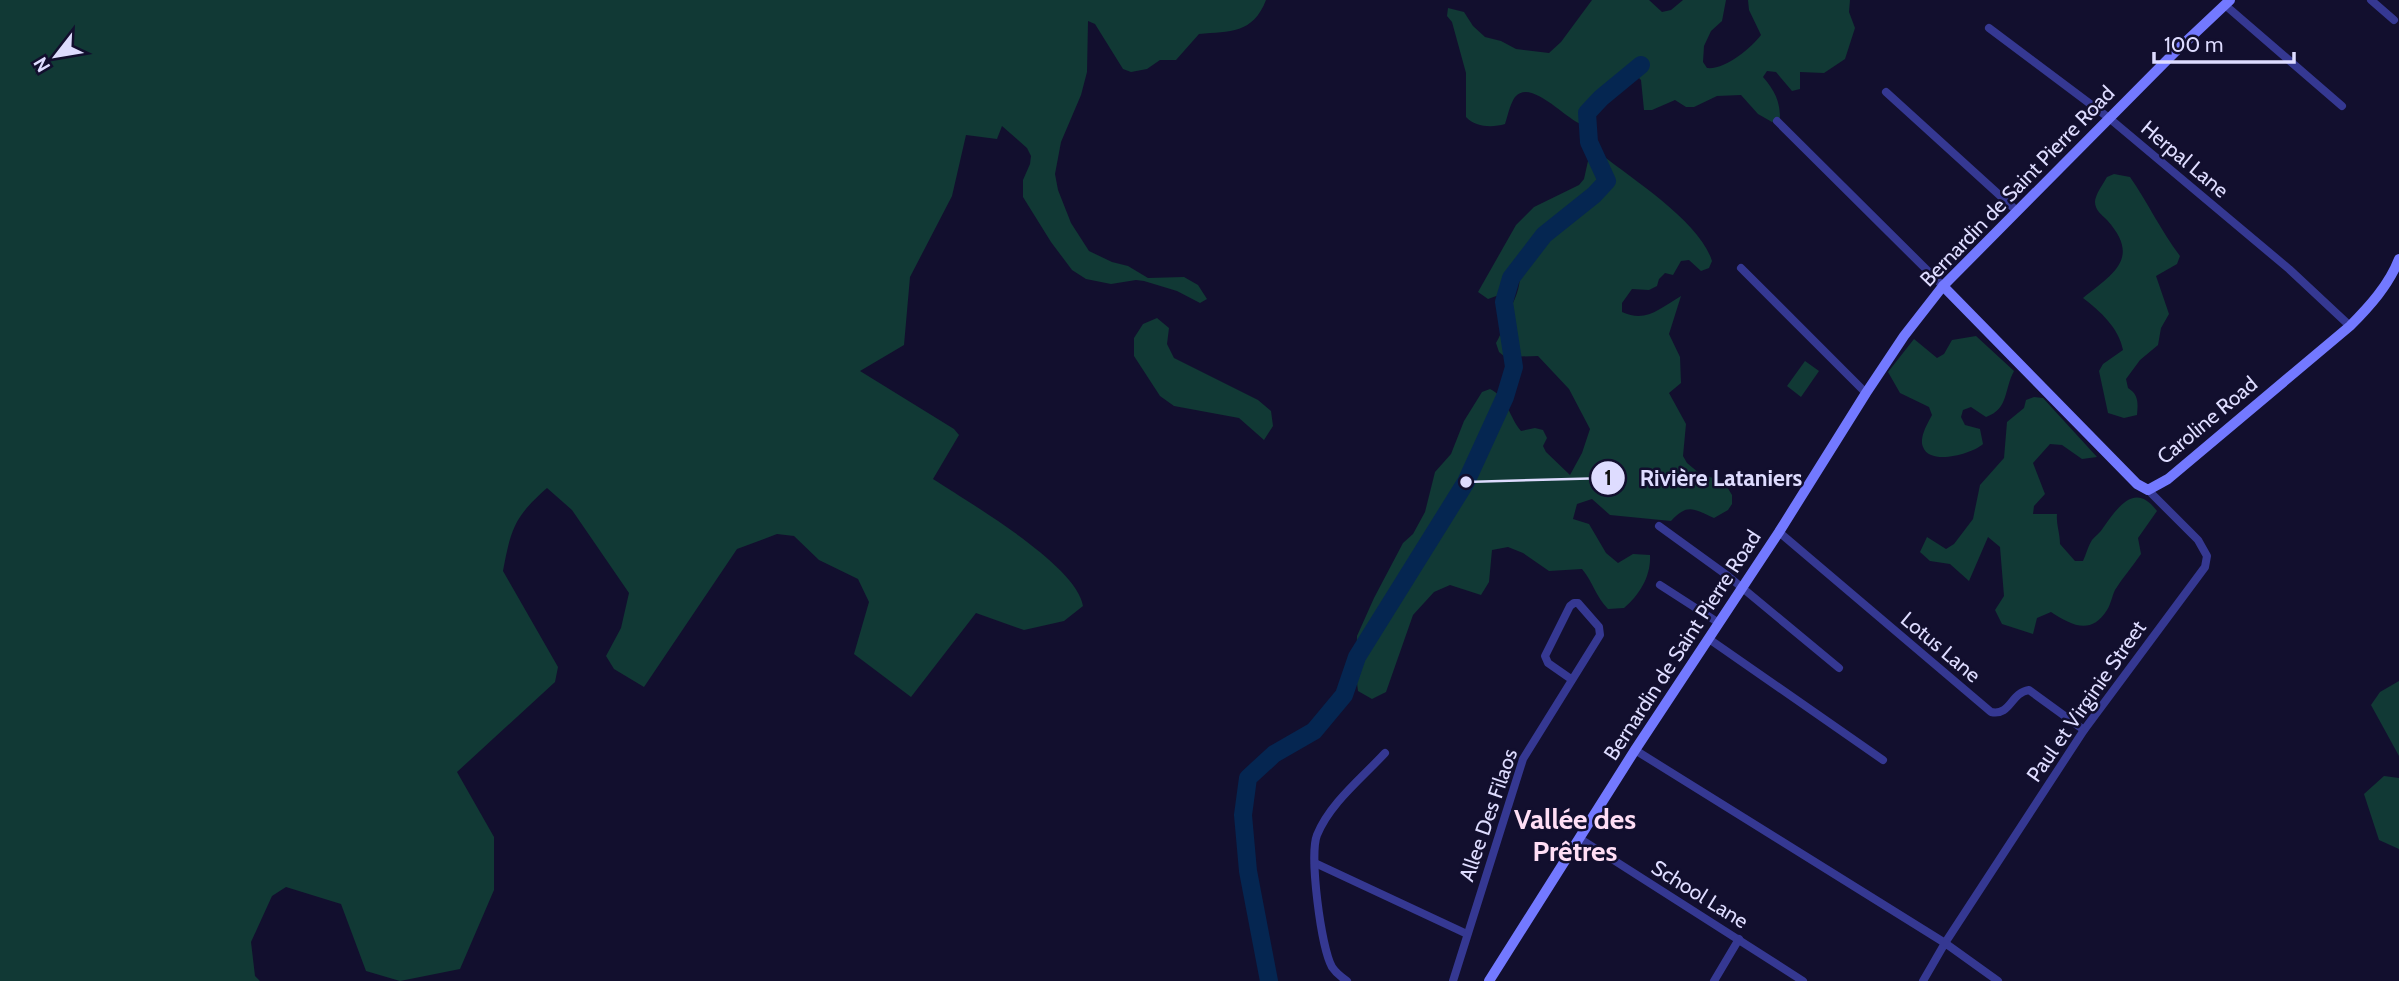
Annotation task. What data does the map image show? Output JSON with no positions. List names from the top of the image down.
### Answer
{
  "streets": {
    "main road": ["Bernardin de Saint Pierre Road", "Caroline Road"],
    "street": [
      "Herpal Lane",
      "Lotus Lane",
      "Paul et Virginie Street",
      "Allee Des Filaos",
      "School Lane"
    ]
  },
  "crossings": [
    ["Herpal Lane", "Bernardin de Saint Pierre Road"],
    ["Herpal Lane", "Caroline Road"],
    ["Bernardin de Saint Pierre Road", "Caroline Road"],
    ["Bernardin de Saint Pierre Road", "Lotus Lane"],
    ["Bernardin de Saint Pierre Road", "School Lane"],
    ["Caroline Road", "Paul et Virginie Street"],
    ["Lotus Lane", "Paul et Virginie Street"]
  ],
  "districts": ["Vallée des Prêtres"],
  "places": ["Rivière Lataniers"],
  "scale_bar": "100 m",
  "north": "bottom left"
}
